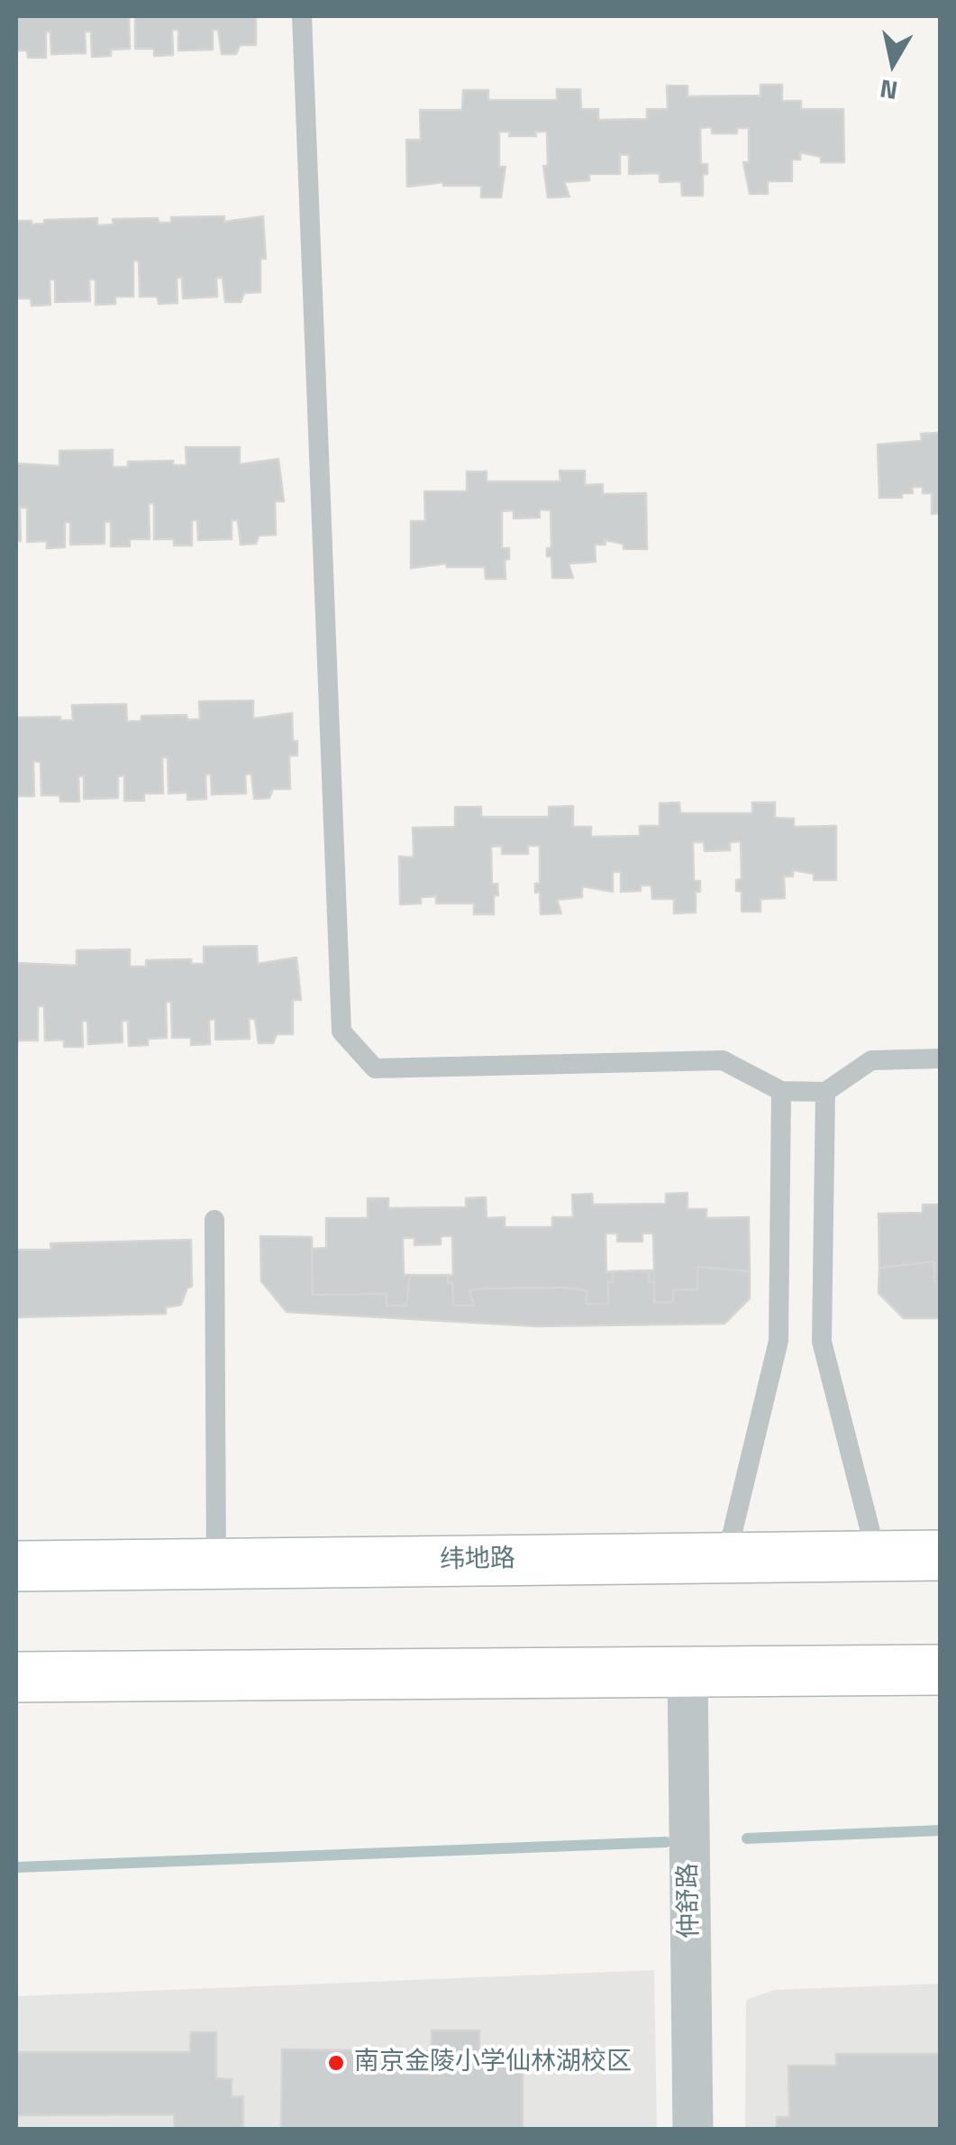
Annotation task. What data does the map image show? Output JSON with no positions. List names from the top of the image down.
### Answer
{
  "streets": {
    "main road": ["纬地路"],
    "street": ["仲舒路"]
  },
  "places": ["南京金陵小学仙林湖校区"],
  "north": "bottom"
}
